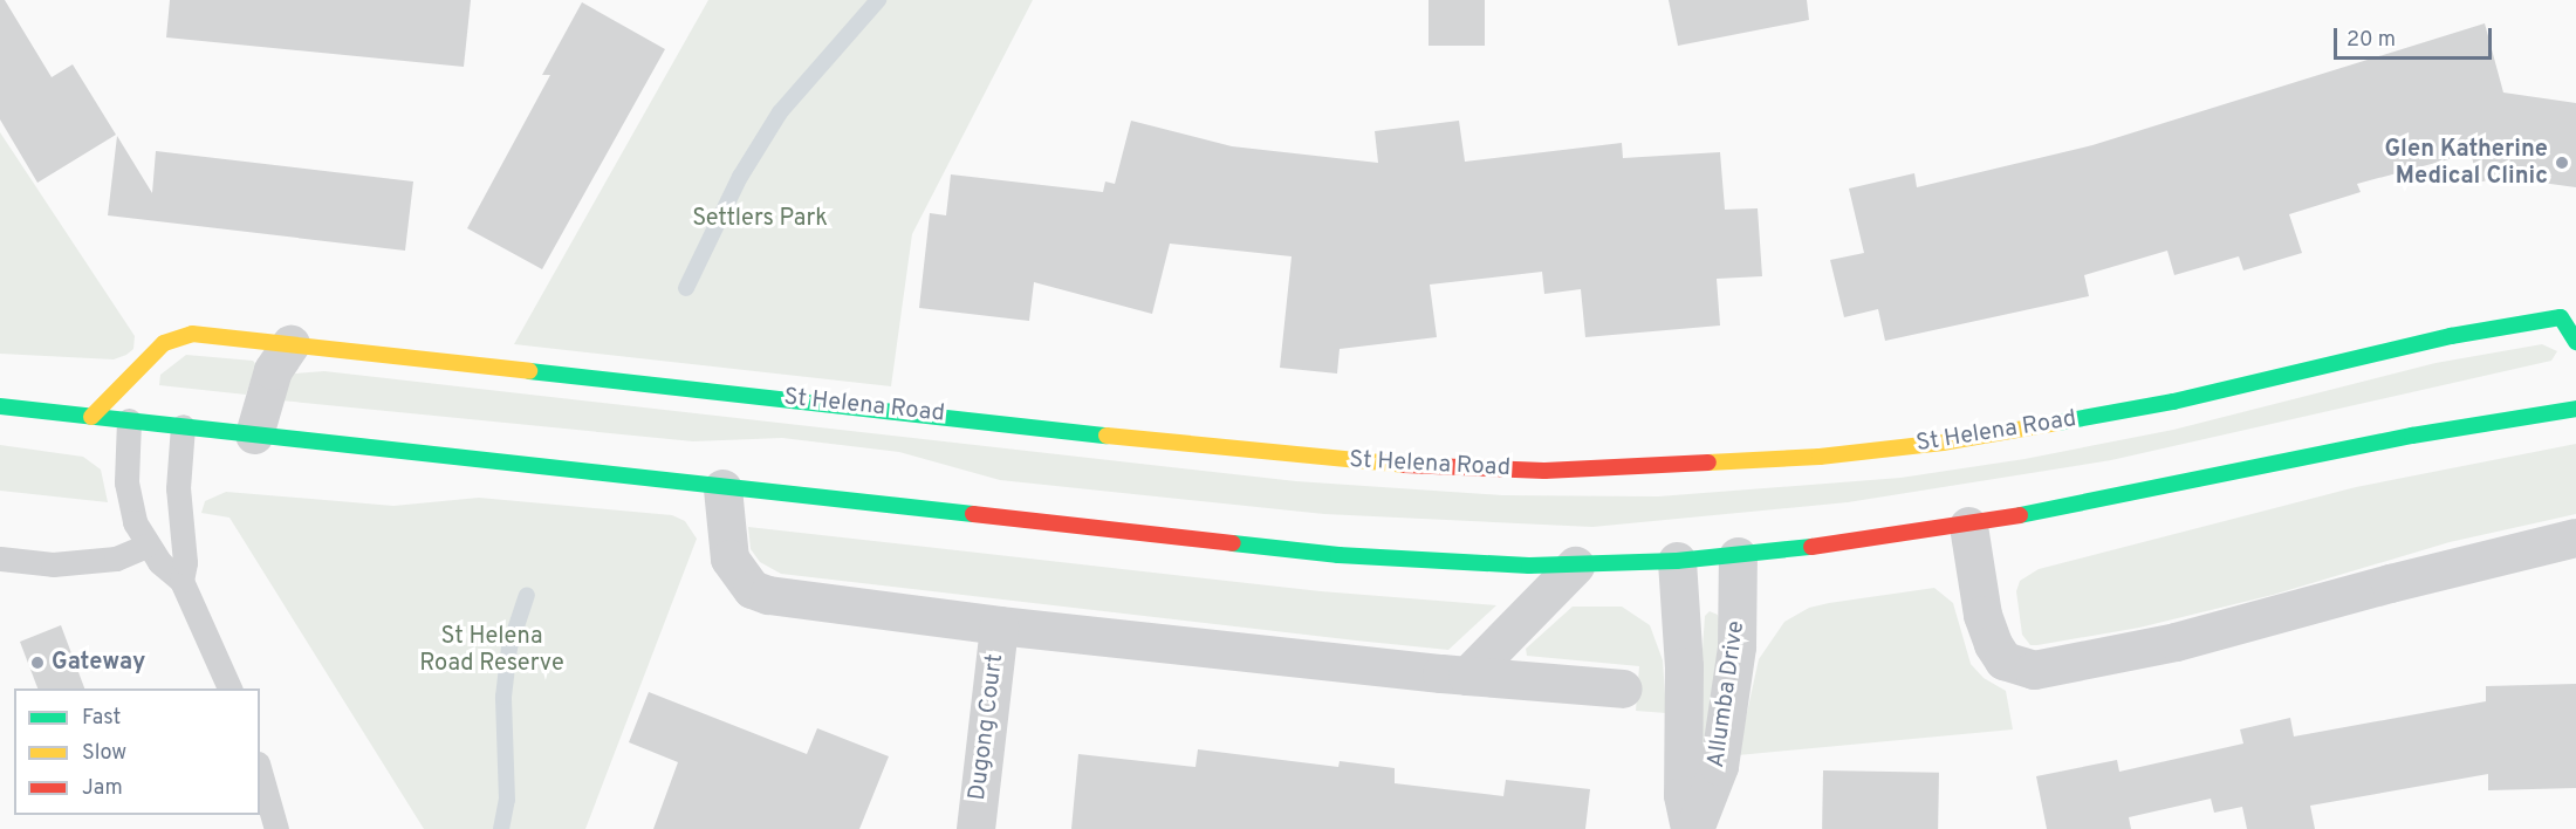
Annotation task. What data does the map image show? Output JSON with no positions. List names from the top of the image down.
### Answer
{
  "streets": {
    "main road": ["St Helena Road"],
    "street": ["Allumba Drive", "Dugong Court"]
  },
  "parks": ["Settlers Park", "St Helena Road Reserve"],
  "places": ["Glen Katherine Medical Clinic", "Gateway"],
  "legend": ["Fast", "Slow", "Jam"],
  "scale_bar": "20 m"
}
